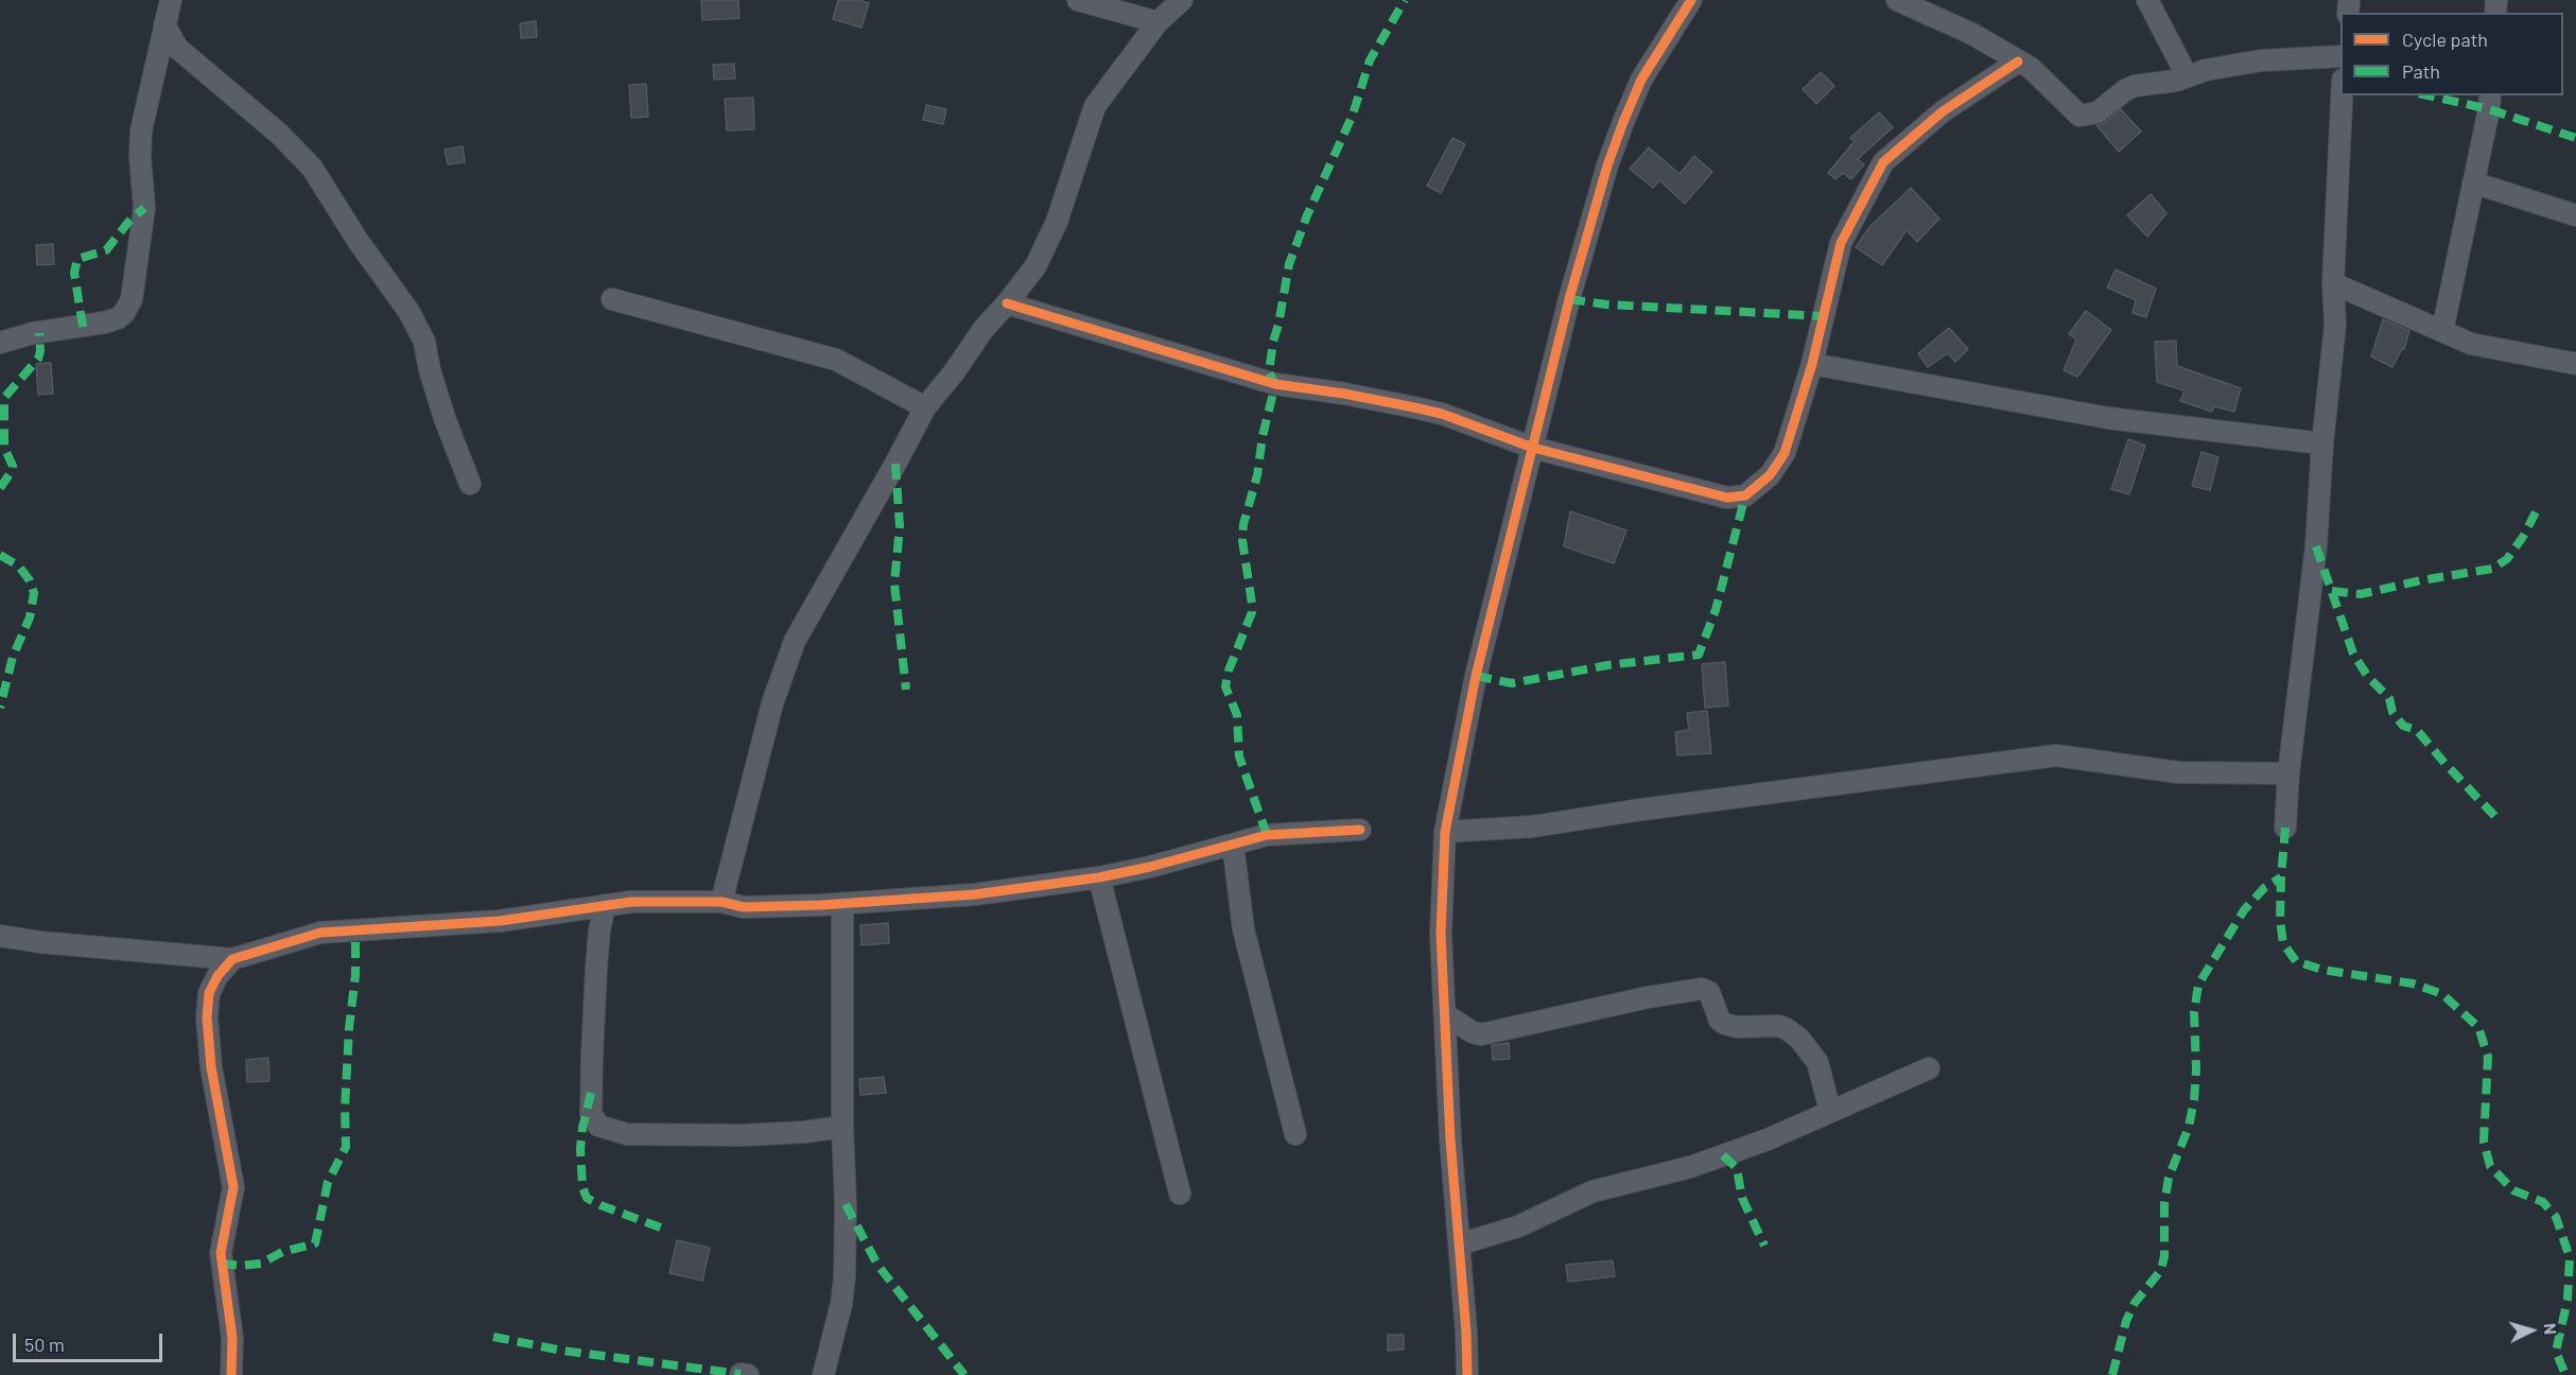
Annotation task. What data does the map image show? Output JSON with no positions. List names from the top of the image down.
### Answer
{
  "legend": ["Cycle path", "Path"],
  "scale_bar": "50 m",
  "north": "right"
}
